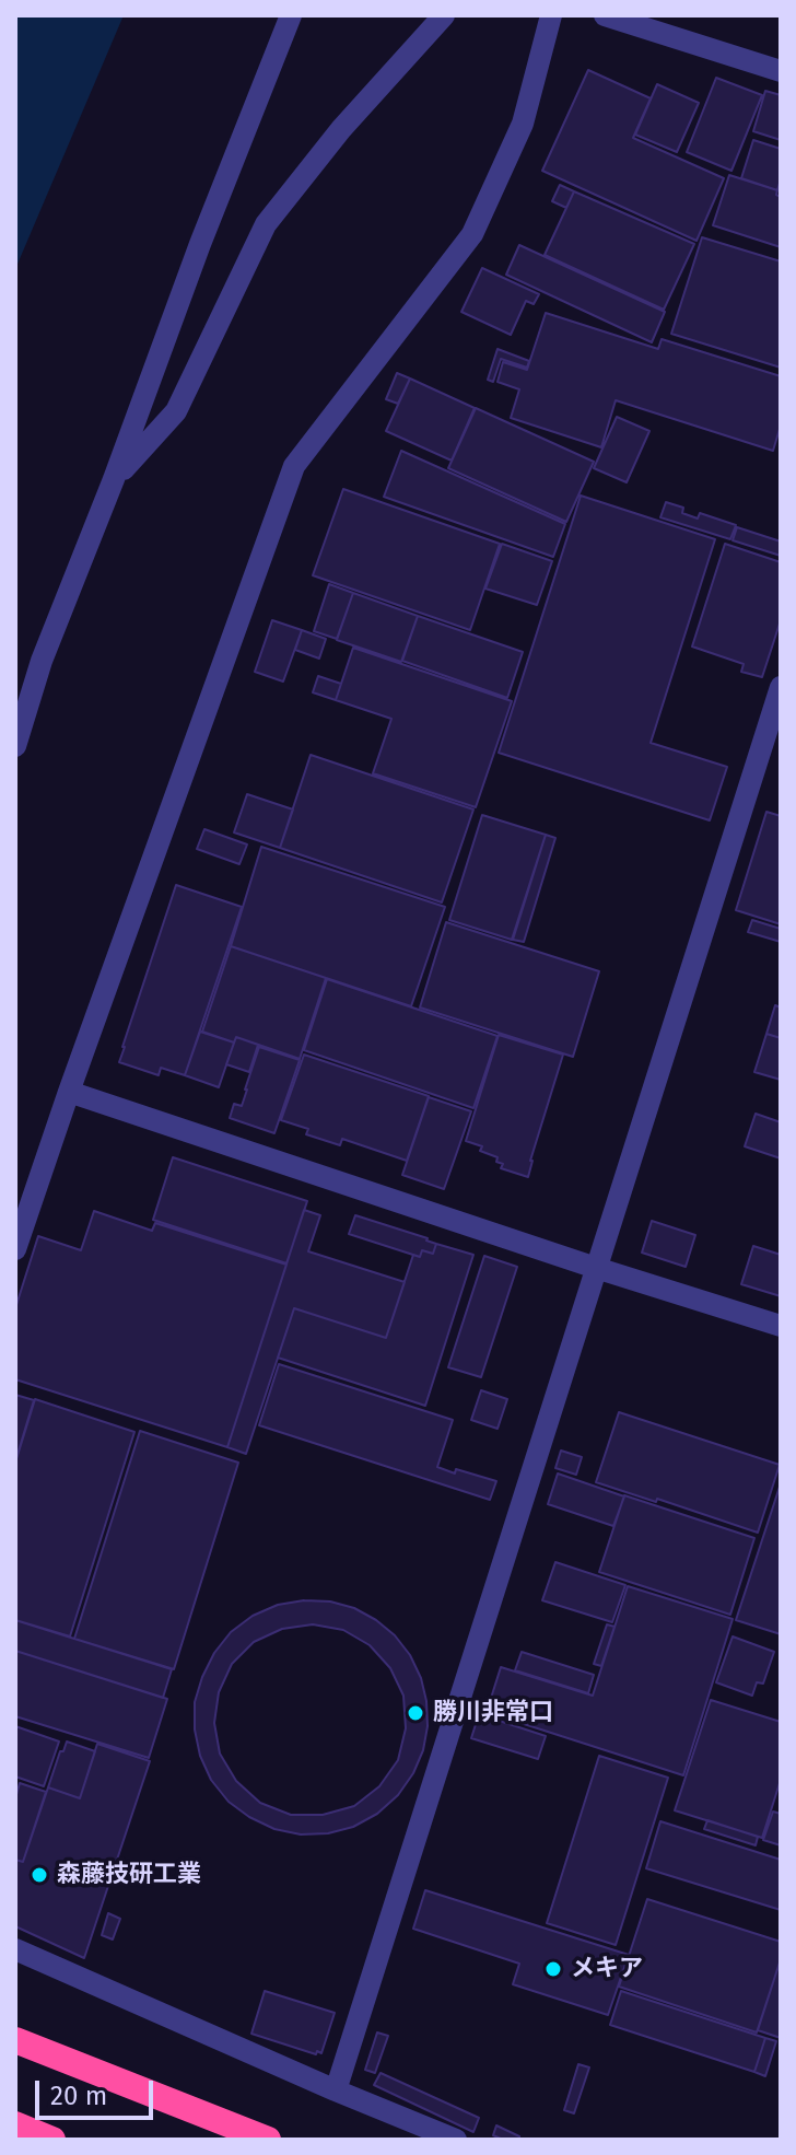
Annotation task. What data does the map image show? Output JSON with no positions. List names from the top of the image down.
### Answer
{
  "places": ["勝川非常口", "森藤技研工業", "メキア"],
  "scale_bar": "20 m"
}
